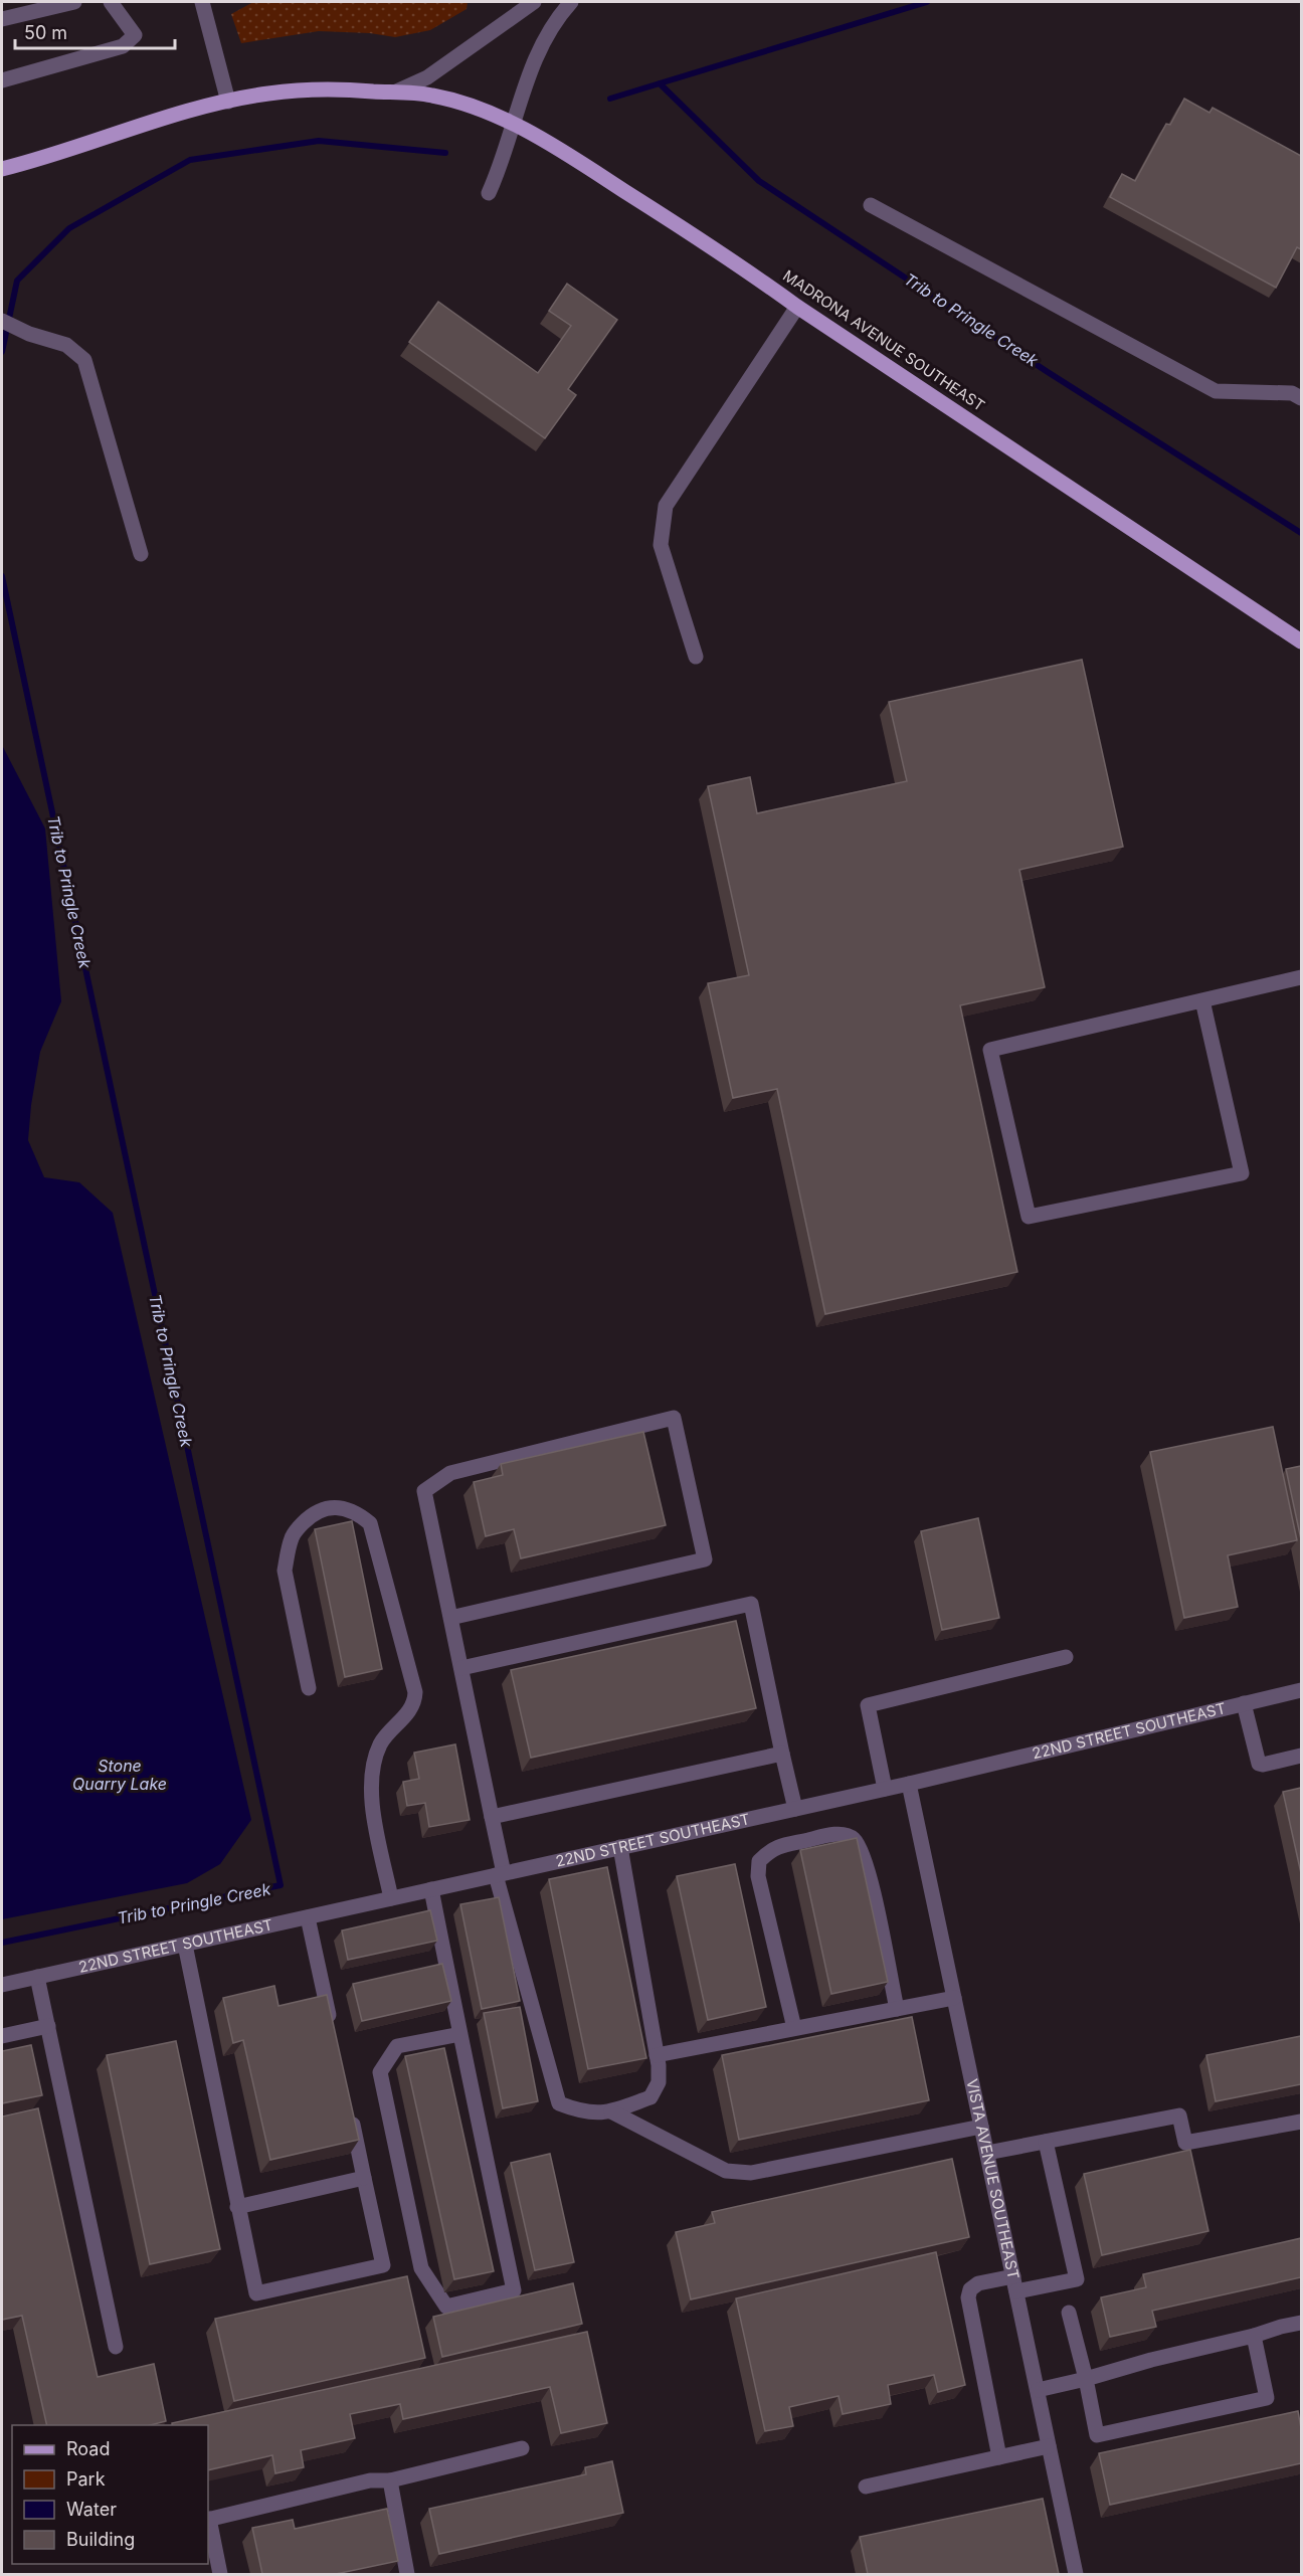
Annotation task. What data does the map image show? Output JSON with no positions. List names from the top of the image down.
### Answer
{
  "streets": {
    "main road": ["MADRONA AVENUE SOUTHEAST"],
    "street": ["22ND STREET SOUTHEAST", "VISTA AVENUE SOUTHEAST"]
  },
  "crossings": [
    ["22ND STREET SOUTHEAST", "VISTA AVENUE SOUTHEAST"]
  ],
  "water": ["Trib to Pringle Creek", "Stone Quarry Lake"],
  "legend": [
    "Road",
    "Park",
    "Water",
    "Building"
  ],
  "scale_bar": "50 m"
}
